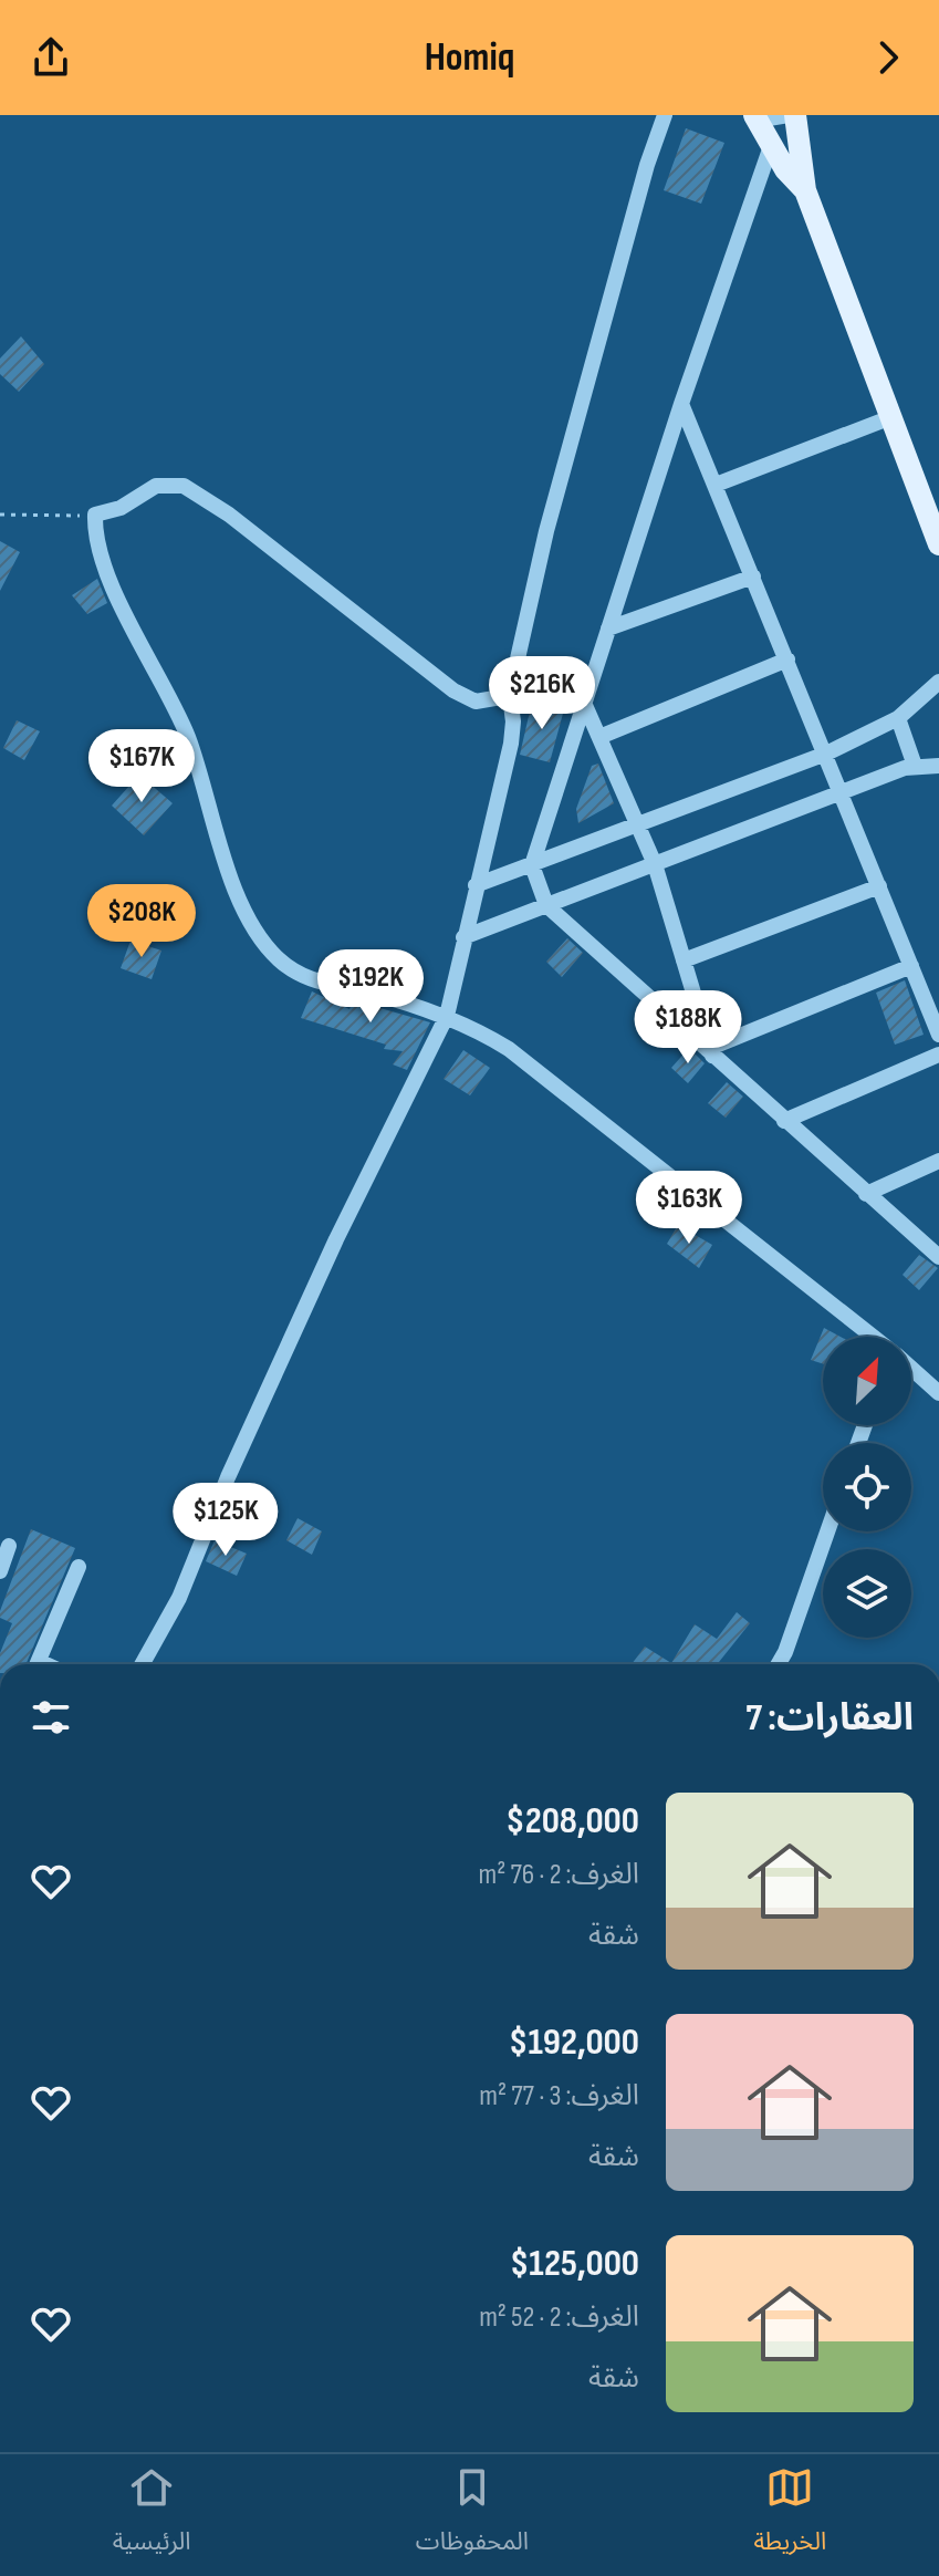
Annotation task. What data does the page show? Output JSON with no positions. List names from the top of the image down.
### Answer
{
  "north": "top right",
  "page": {
    "header": "Homiq",
    "price": [
      "$216K",
      "$167K",
      "$208K",
      "$192K",
      "$188K",
      "$163K",
      "$125K"
    ],
    "heading": "العقارات: 7",
    "list": [
      {
        "name": "$208,000",
        "note": "الغرف: 2 · 76 m² · شقة"
      },
      {
        "name": "$192,000",
        "note": "الغرف: 3 · 77 m² · شقة"
      },
      {
        "name": "$125,000",
        "note": "الغرف: 2 · 52 m² · شقة"
      }
    ],
    "tabs": ["الخريطة", "المحفوظات", "الرئيسية"]
  }
}
